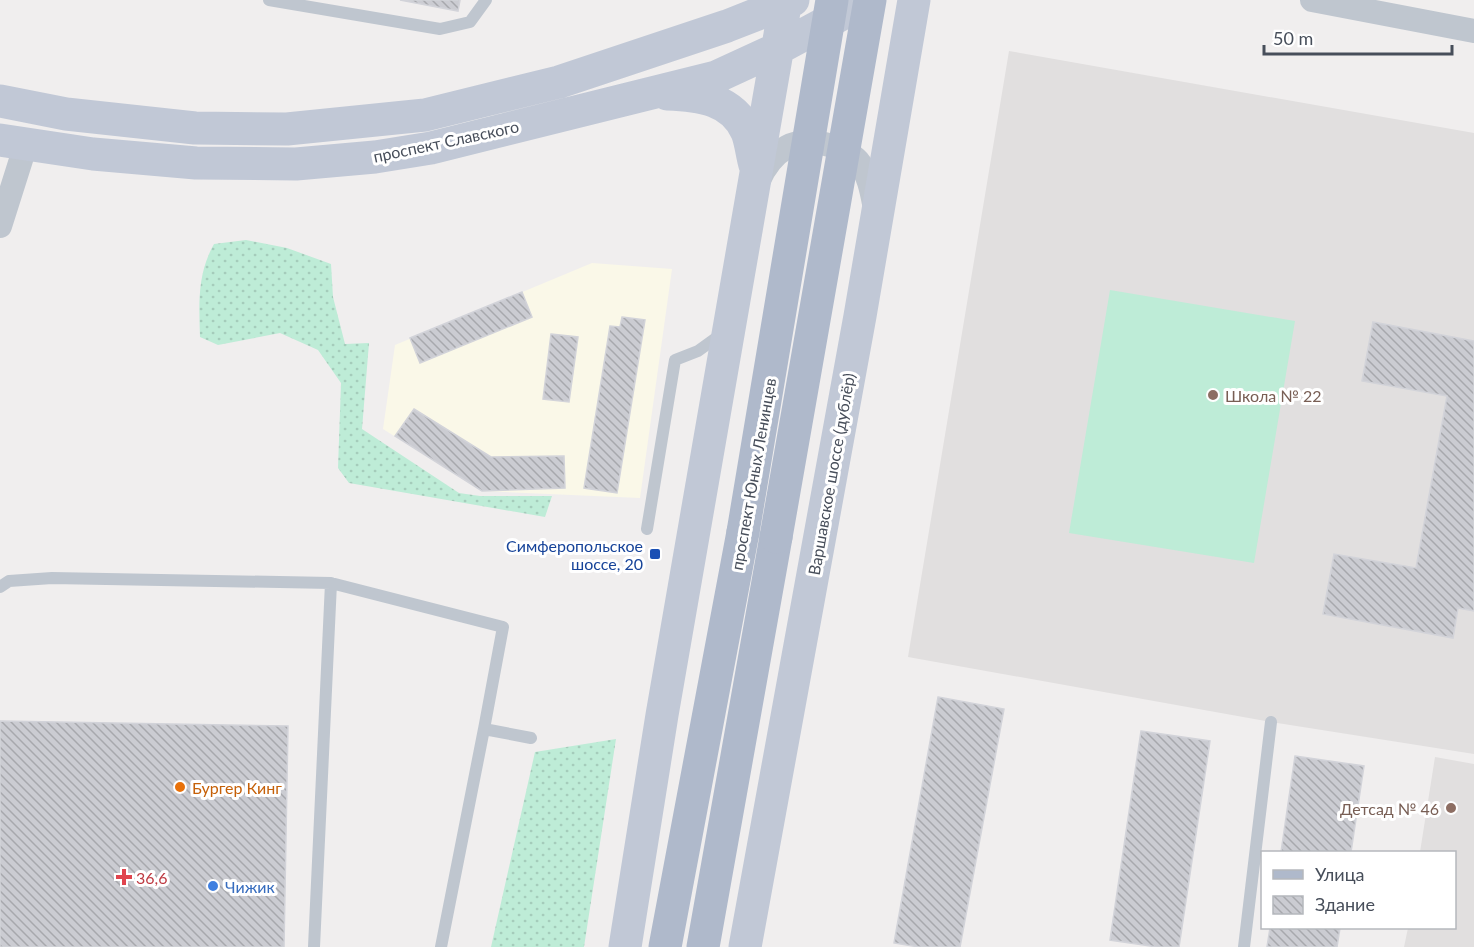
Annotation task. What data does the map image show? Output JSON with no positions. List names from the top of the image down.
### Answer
{
  "streets": {
    "main road": ["проспект Славского", "проспект Юных Ленинцев", "Варшавское шоссе (дублёр)"]
  },
  "crossings": [
    ["проспект Славского", "проспект Юных Ленинцев"]
  ],
  "places": {
    "other": [
      "Школа № 22",
      "Бургер Кинг",
      "Детсад № 46",
      "Чижик"
    ],
    "transit": ["Симферопольское шоссе, 20"],
    "health": ["36,6"]
  },
  "legend": ["Улица", "Здание"],
  "scale_bar": "50 m"
}
